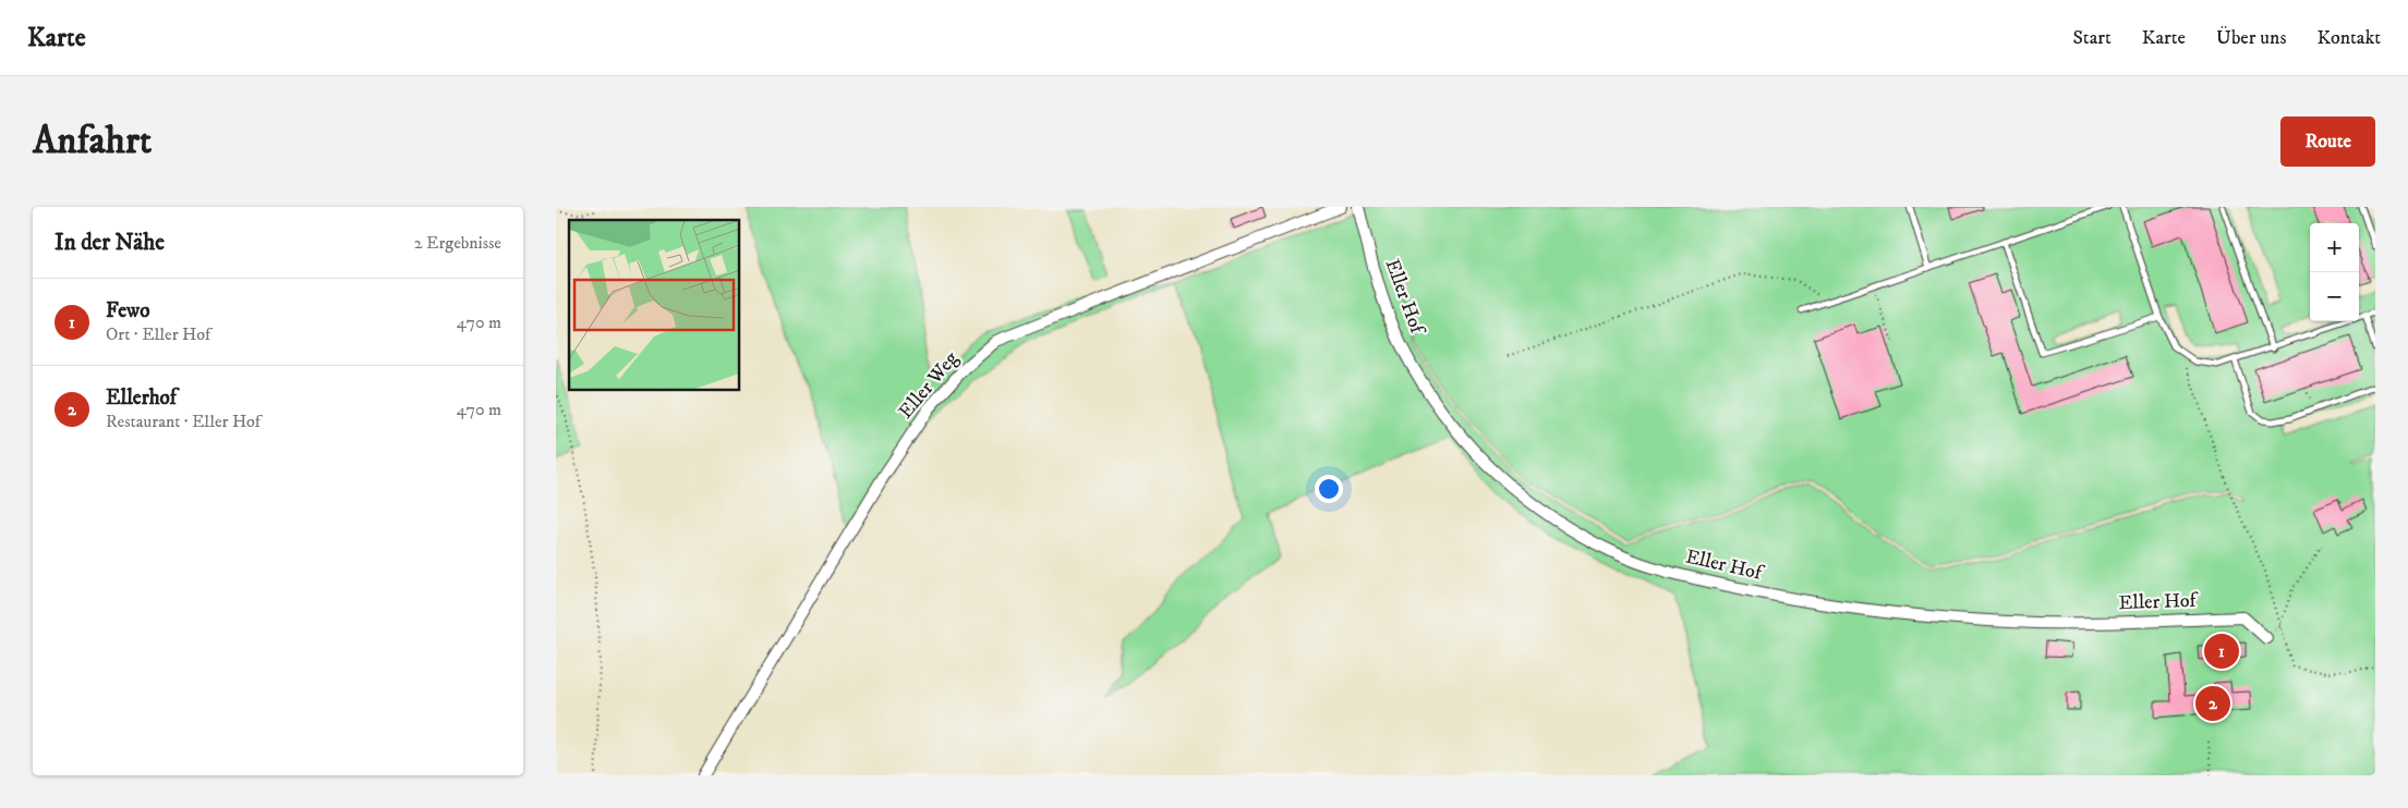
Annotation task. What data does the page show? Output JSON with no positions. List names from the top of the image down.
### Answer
{
  "streets": {
    "street": ["Eller Hof", "Eller Weg"]
  },
  "page": {
    "header": "Karte",
    "nav": [
      "Start",
      "Karte",
      "Über uns",
      "Kontakt"
    ],
    "buttons": "Route",
    "title": "Anfahrt",
    "heading": ["In der Nähe", "2 Ergebnisse"],
    "map_buttons": ["+", "−"],
    "list": [
      {
        "mark": "1",
        "name": "Fewo",
        "note": "Ort · Eller Hof",
        "value": "470 m"
      },
      {
        "mark": "2",
        "name": "Ellerhof",
        "note": "Restaurant · Eller Hof",
        "value": "470 m"
      }
    ],
    "pins": ["1", "2"]
  }
}
